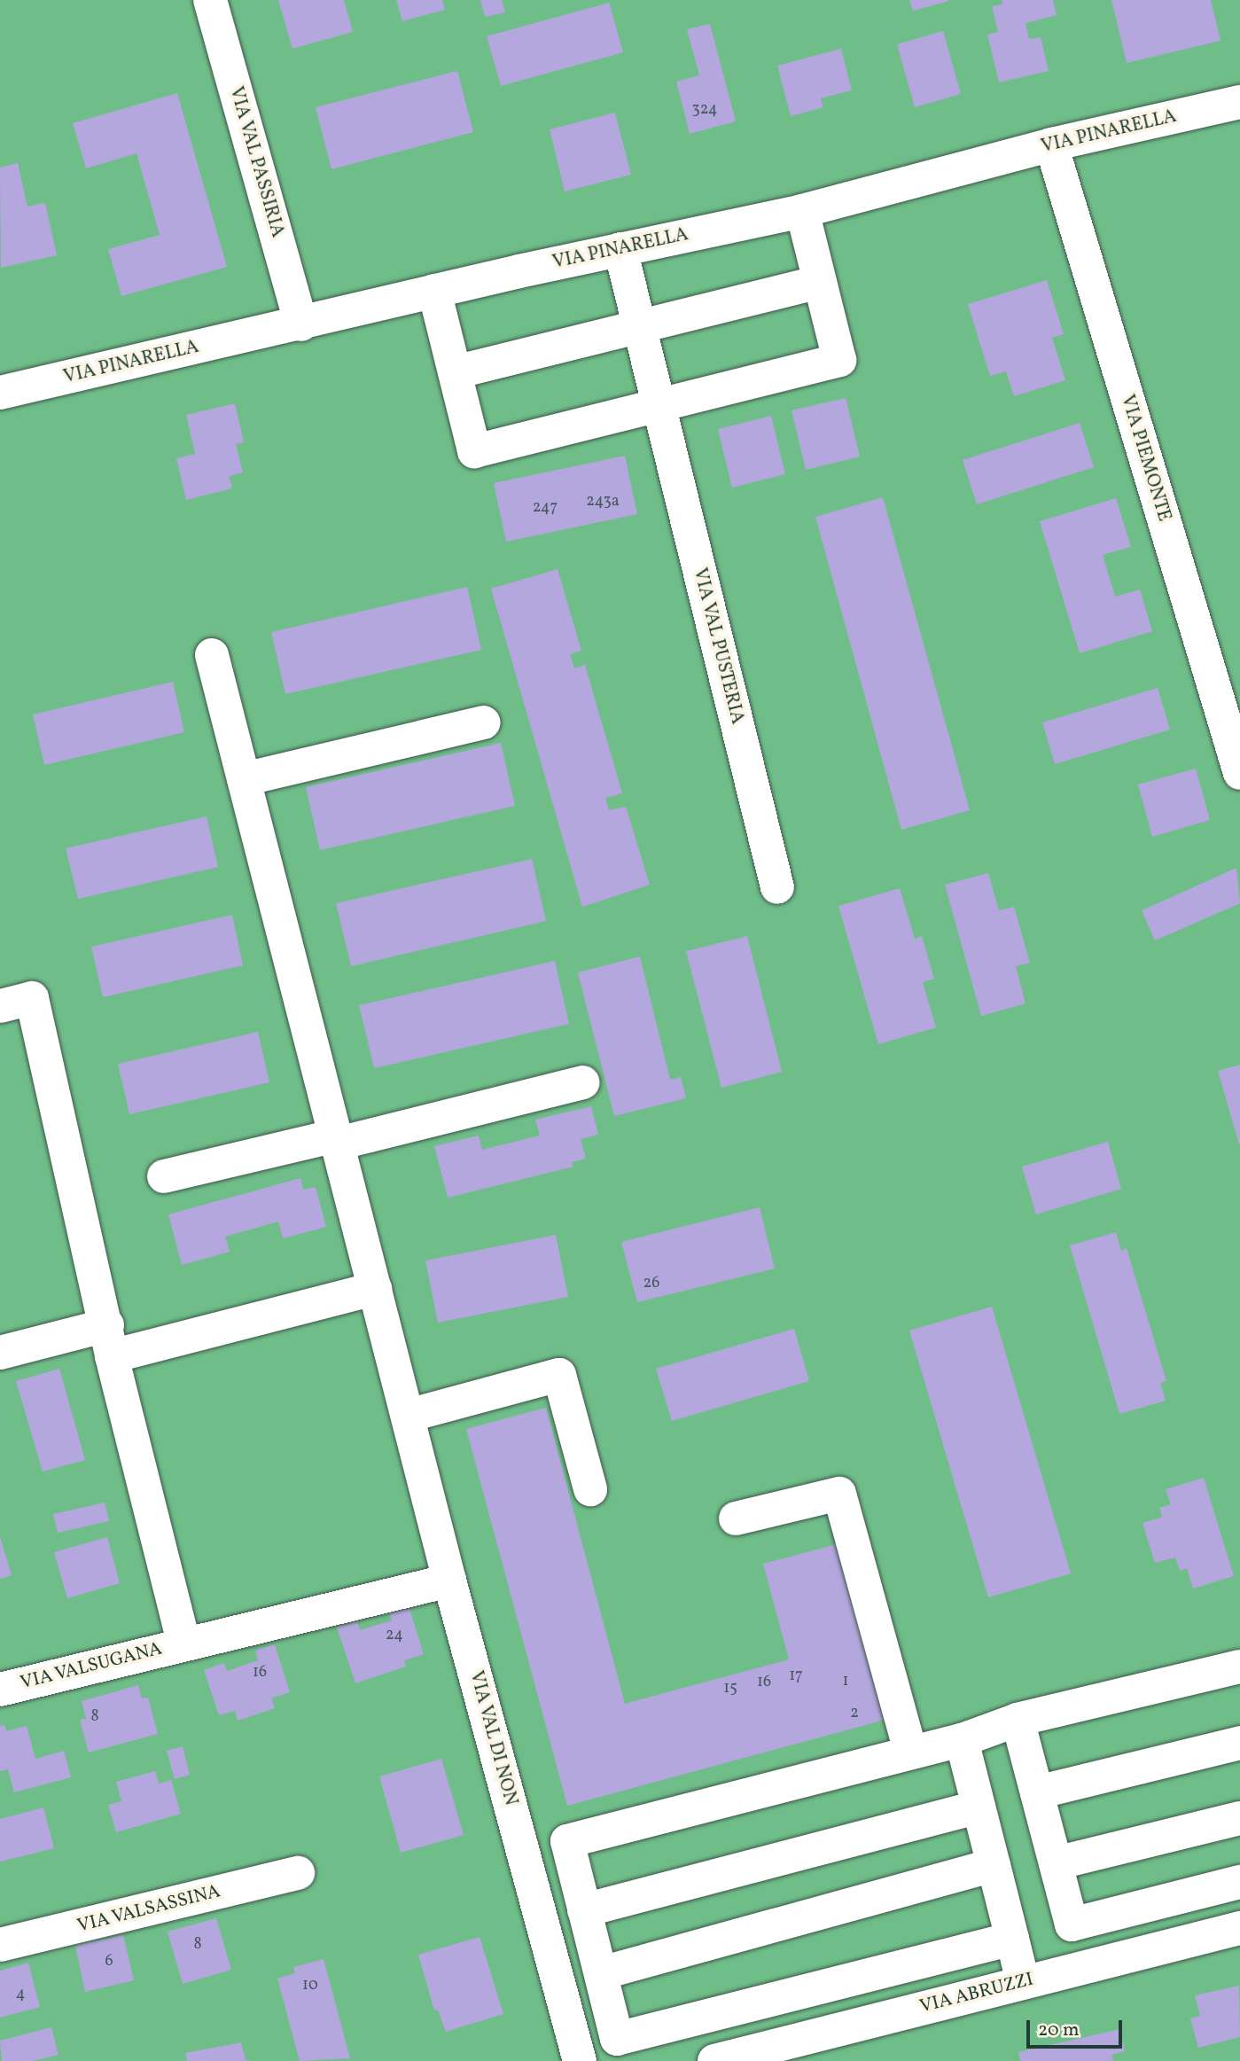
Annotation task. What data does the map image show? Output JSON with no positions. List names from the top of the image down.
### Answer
{
  "streets": {
    "street": [
      "VIA PINARELLA",
      "VIA VAL PASSIRIA",
      "VIA PIEMONTE",
      "VIA VAL PUSTERIA",
      "VIA VALSUGANA",
      "VIA VAL DI NON",
      "VIA VALSASSINA",
      "VIA ABRUZZI"
    ]
  },
  "crossings": [
    ["VIA PINARELLA", "VIA VAL PASSIRIA"],
    ["VIA PINARELLA", "VIA PIEMONTE"],
    ["VIA PINARELLA", "VIA VAL PUSTERIA"],
    ["VIA VALSUGANA", "VIA VAL DI NON"]
  ],
  "house_numbers": [
    "324",
    "243a",
    "247",
    "26",
    "24",
    "16",
    "17",
    "1",
    "16",
    "15",
    "2",
    "8",
    "8",
    "6",
    "10",
    "4"
  ],
  "scale_bar": "20 m"
}
